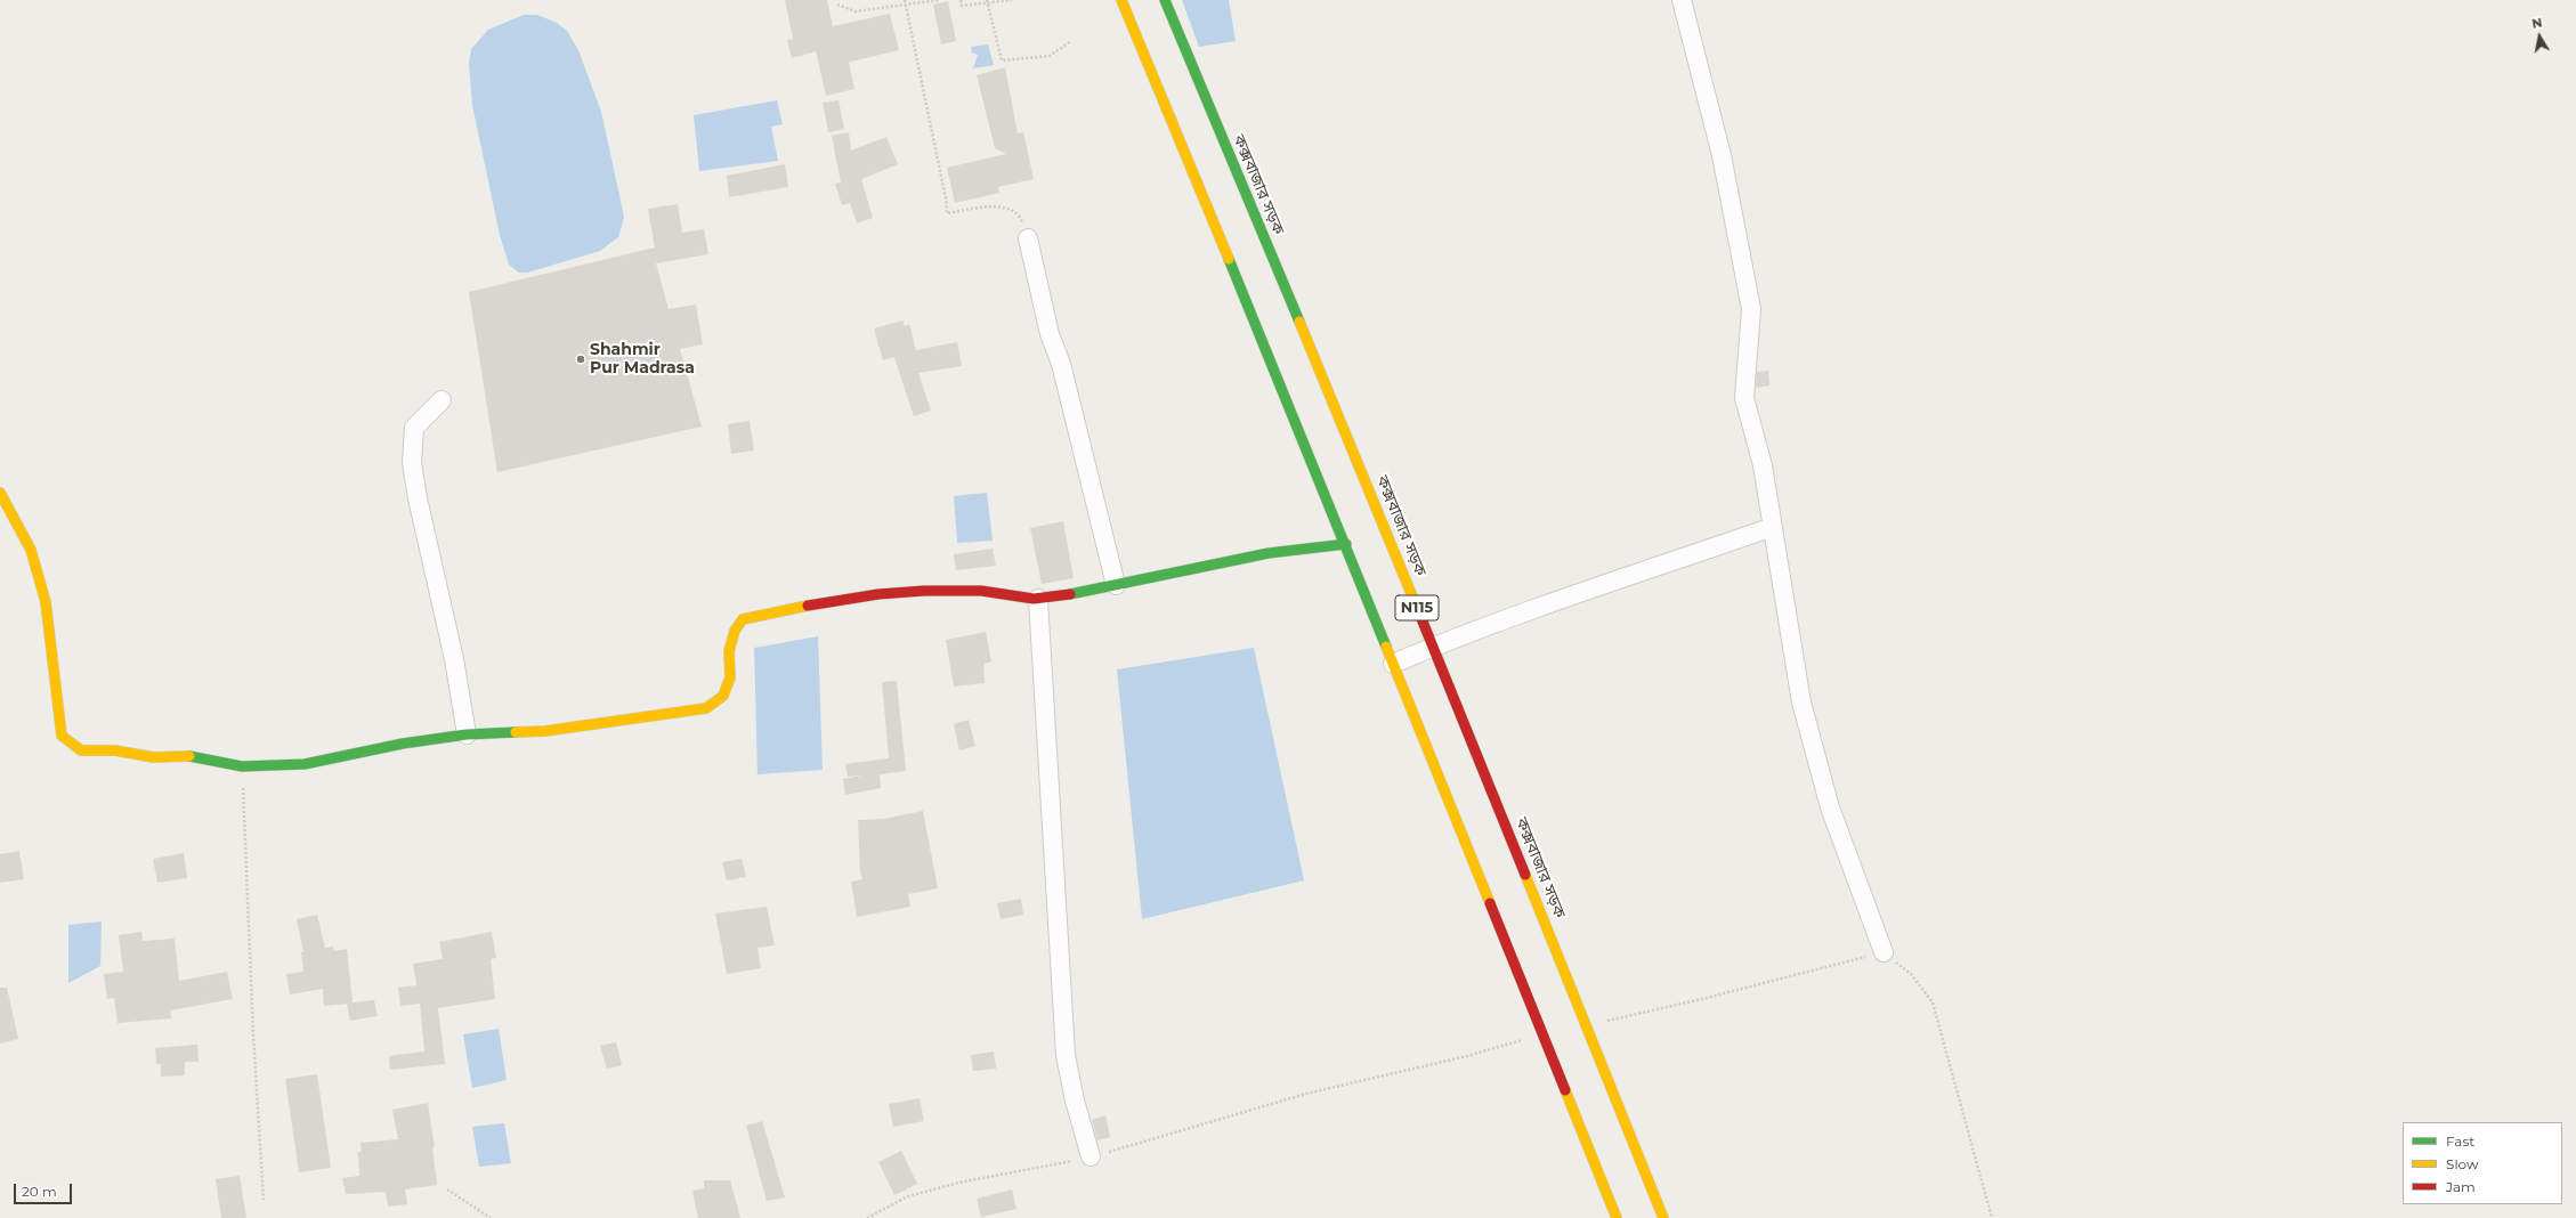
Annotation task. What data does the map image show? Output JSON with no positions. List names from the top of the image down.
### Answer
{
  "streets": {
    "main road": ["কক্সবাজার সড়ক", "N115"]
  },
  "places": ["Shahmir Pur Madrasa"],
  "legend": ["Fast", "Slow", "Jam"],
  "scale_bar": "20 m",
  "north": "top"
}
